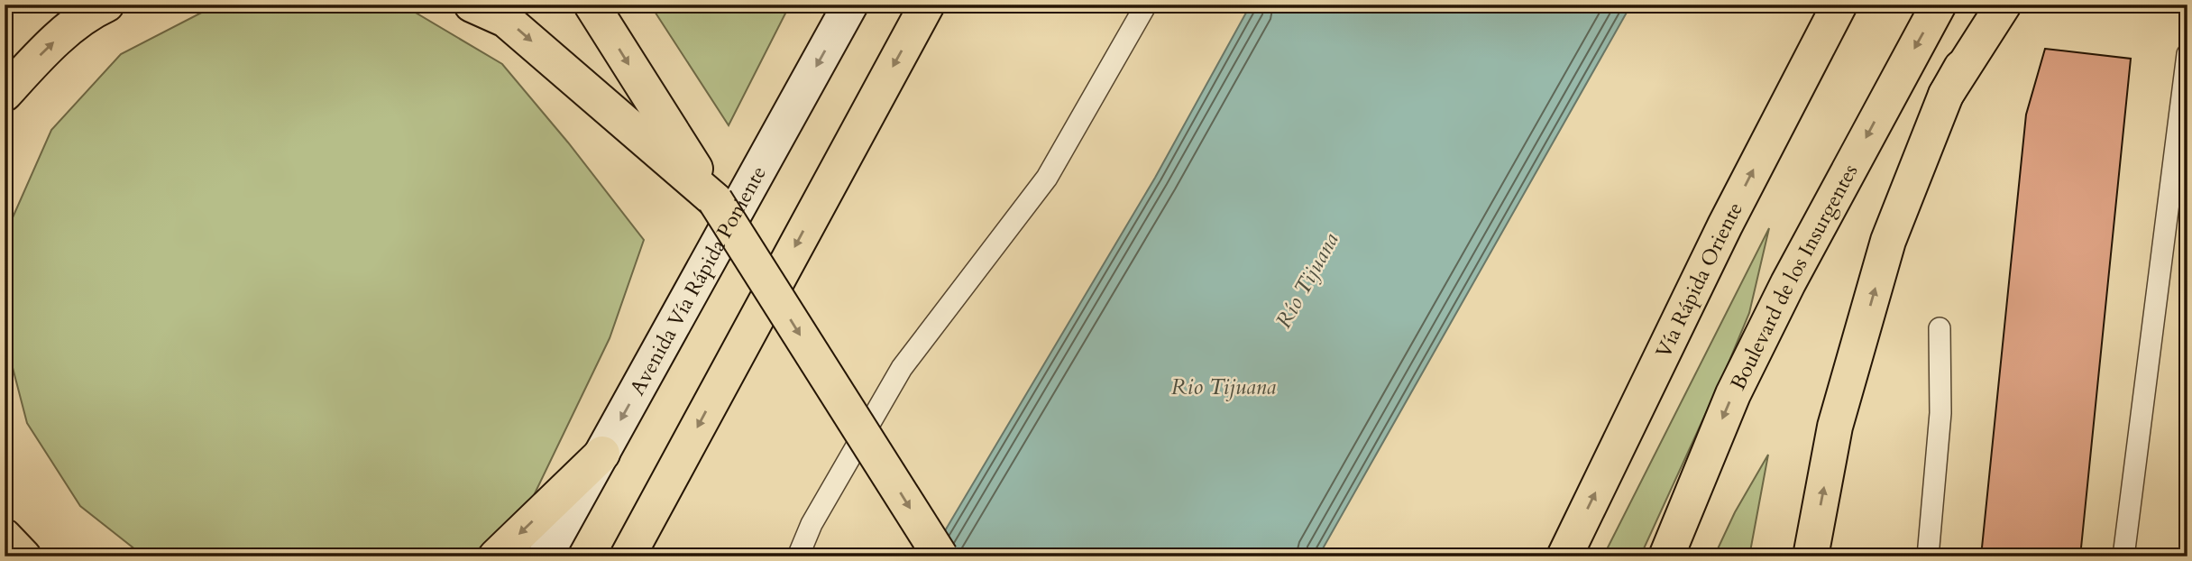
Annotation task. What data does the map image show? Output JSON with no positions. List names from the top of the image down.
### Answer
{
  "streets": {
    "main road": ["Boulevard de los Insurgentes", "Vía Rápida Oriente", "Avenida Vía Rápida Poniente"]
  },
  "water": ["Río Tijuana", "Rio Tijuana"]
}
